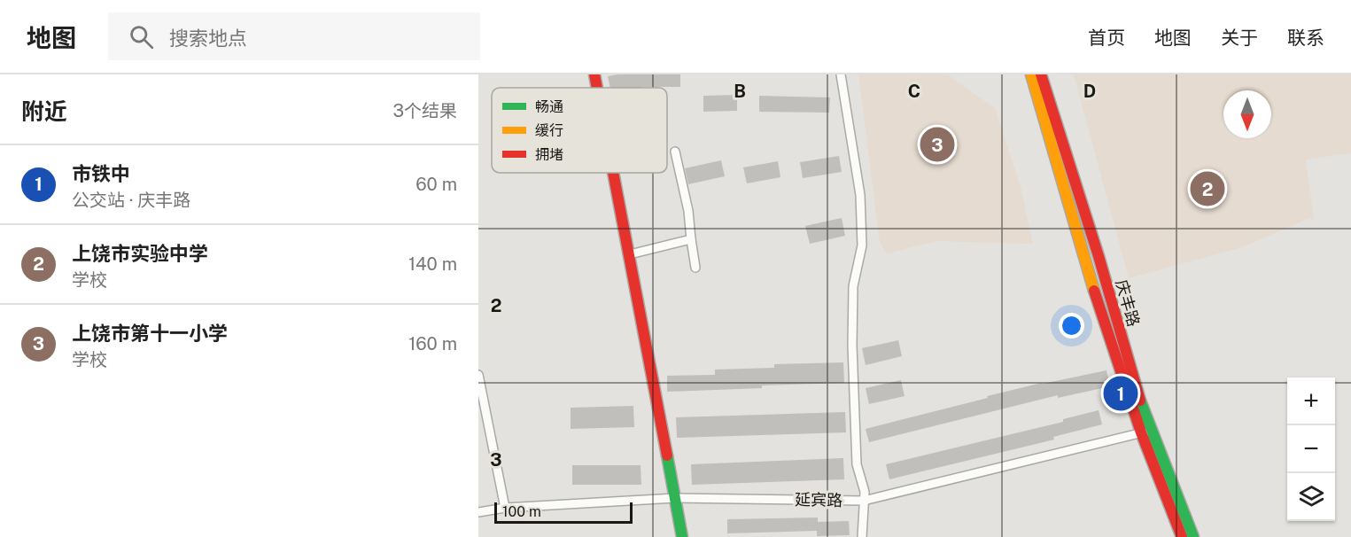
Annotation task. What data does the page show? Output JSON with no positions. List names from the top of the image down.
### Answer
{
  "streets": {
    "main road": ["庆丰路"],
    "street": ["延宾路"]
  },
  "crossings": [
    ["庆丰路", "延宾路"]
  ],
  "legend": ["畅通", "缓行", "拥堵"],
  "scale_bar": "100 m",
  "north": "bottom",
  "page": {
    "header": "地图",
    "search": "搜索地点",
    "nav": [
      "首页",
      "地图",
      "关于",
      "联系"
    ],
    "heading": ["附近", "3个结果"],
    "pins": ["3", "2", "1"],
    "list": [
      {
        "mark": "1",
        "name": "市铁中",
        "note": "公交站 · 庆丰路",
        "value": "60 m"
      },
      {
        "mark": "2",
        "name": "上饶市实验中学",
        "note": "学校",
        "value": "140 m"
      },
      {
        "mark": "3",
        "name": "上饶市第十一小学",
        "note": "学校",
        "value": "160 m"
      }
    ],
    "map_buttons": ["+", "−"],
    "scale": "100 m"
  },
  "grid": {
    "columns": ["B", "C", "D"],
    "rows": ["2", "3"]
  }
}
